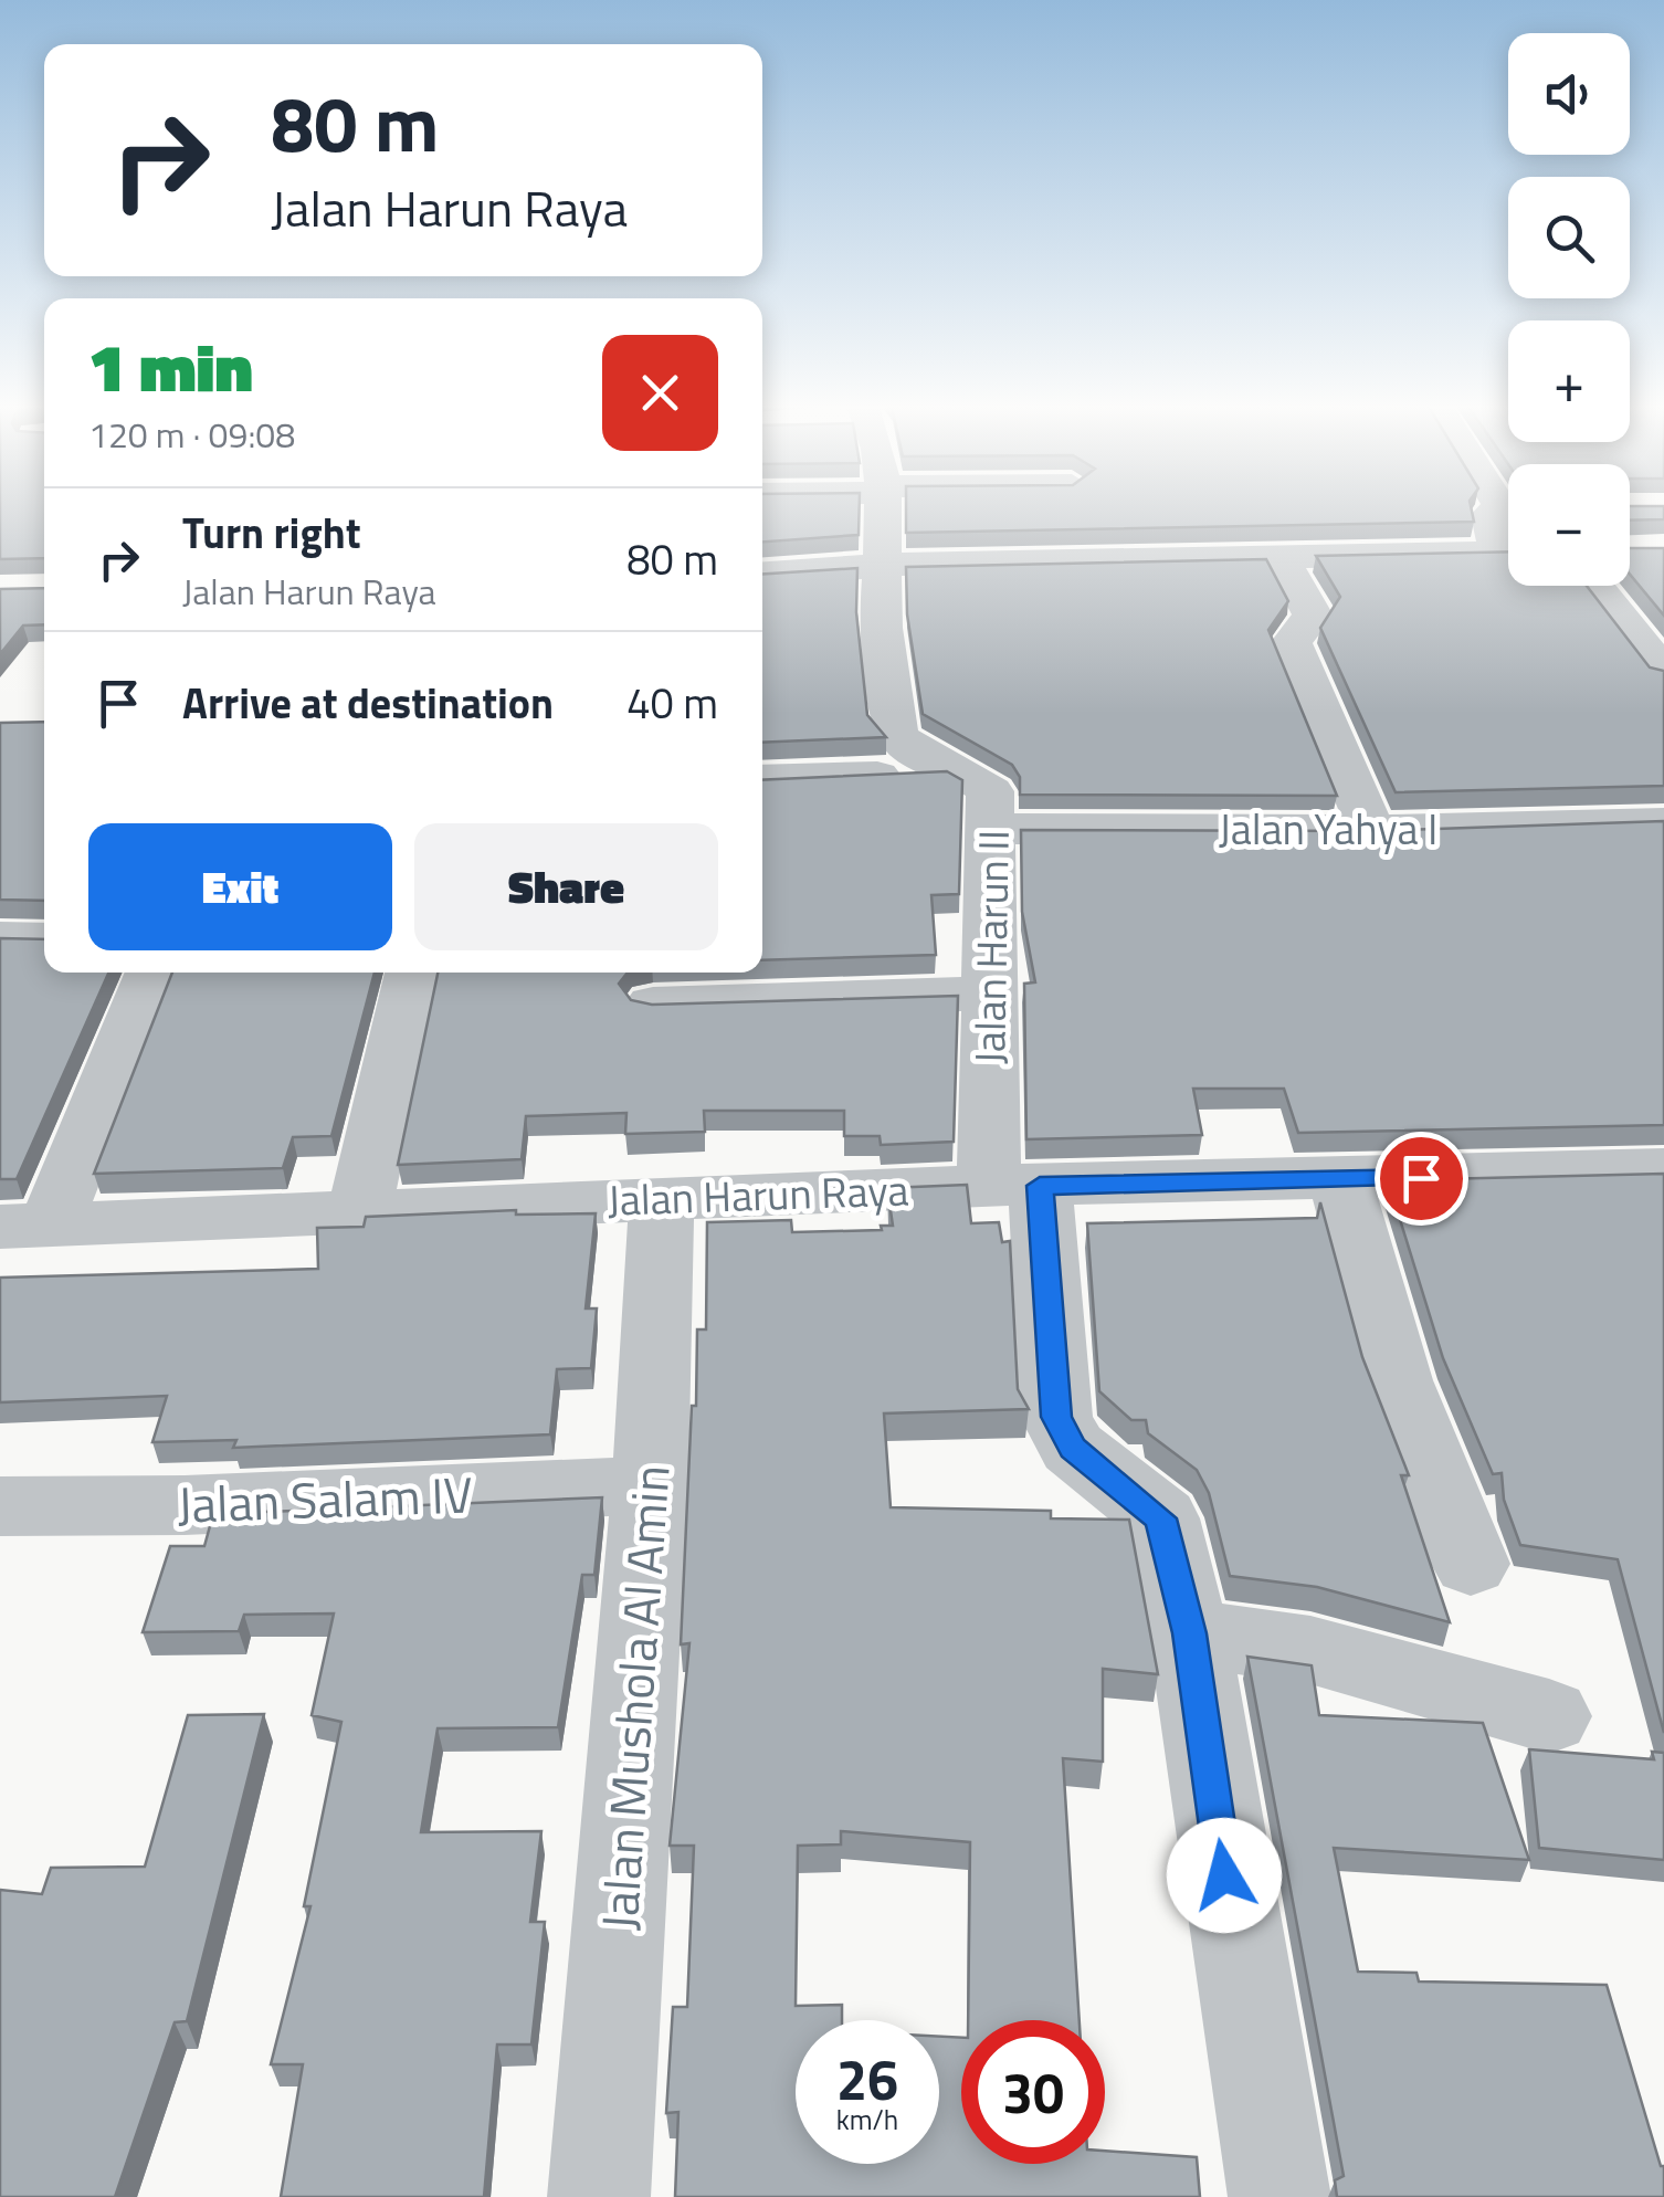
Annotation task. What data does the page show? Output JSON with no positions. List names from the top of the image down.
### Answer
{
  "streets": {
    "street": [
      "Jalan Yahya I",
      "Jalan Harun II",
      "Jalan Harun Raya",
      "Jalan Salam IV",
      "Jalan Mushola Al Amin"
    ]
  },
  "crossings": [
    ["Jalan Yahya I", "Jalan Harun II"],
    ["Jalan Harun II", "Jalan Harun Raya"],
    ["Jalan Harun Raya", "Jalan Mushola Al Amin"],
    ["Jalan Salam IV", "Jalan Mushola Al Amin"]
  ],
  "page": {
    "map_buttons": ["+", "−"],
    "turn": ["80 m", "Jalan Harun Raya"],
    "heading": ["1 min", "120 m · 09:08"],
    "list": [
      {
        "name": "Turn right",
        "note": "Jalan Harun Raya",
        "value": "80 m"
      },
      {
        "name": "Arrive at destination",
        "value": "40 m"
      }
    ],
    "buttons": ["Exit", "Share"],
    "speed": "26 km/h",
    "limit": "30"
  }
}
